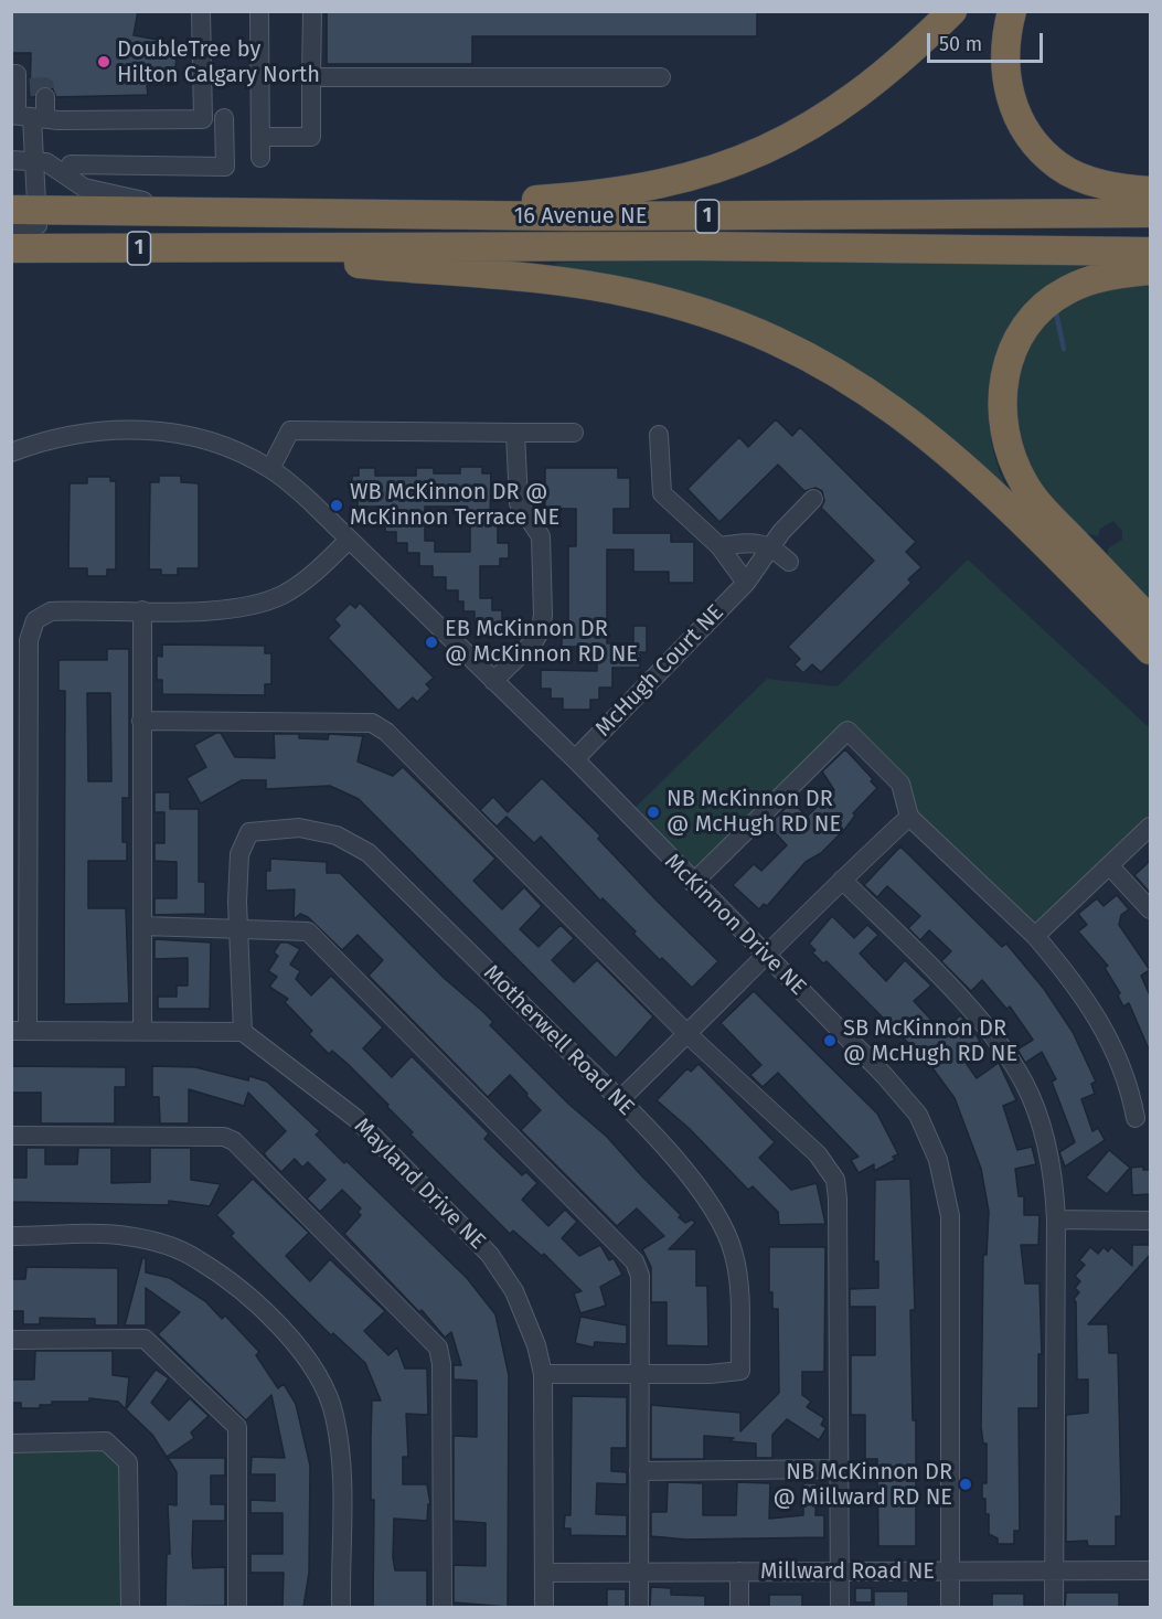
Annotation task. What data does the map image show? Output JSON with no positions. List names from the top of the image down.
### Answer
{
  "streets": {
    "highway": ["16 Avenue NE", "1"],
    "street": [
      "McHugh Court NE",
      "McKinnon Drive NE",
      "Motherwell Road NE",
      "Mayland Drive NE",
      "Millward Road NE"
    ]
  },
  "crossings": [
    ["McHugh Court NE", "McKinnon Drive NE"],
    ["McKinnon Drive NE", "Millward Road NE"],
    ["Motherwell Road NE", "Mayland Drive NE"],
    ["Mayland Drive NE", "Millward Road NE"]
  ],
  "places": [
    "DoubleTree by Hilton Calgary North",
    "WB McKinnon DR @ McKinnon Terrace NE",
    "EB McKinnon DR @ McKinnon RD NE",
    "NB McKinnon DR @ McHugh RD NE",
    "SB McKinnon DR @ McHugh RD NE",
    "NB McKinnon DR @ Millward RD NE"
  ],
  "scale_bar": "50 m"
}
